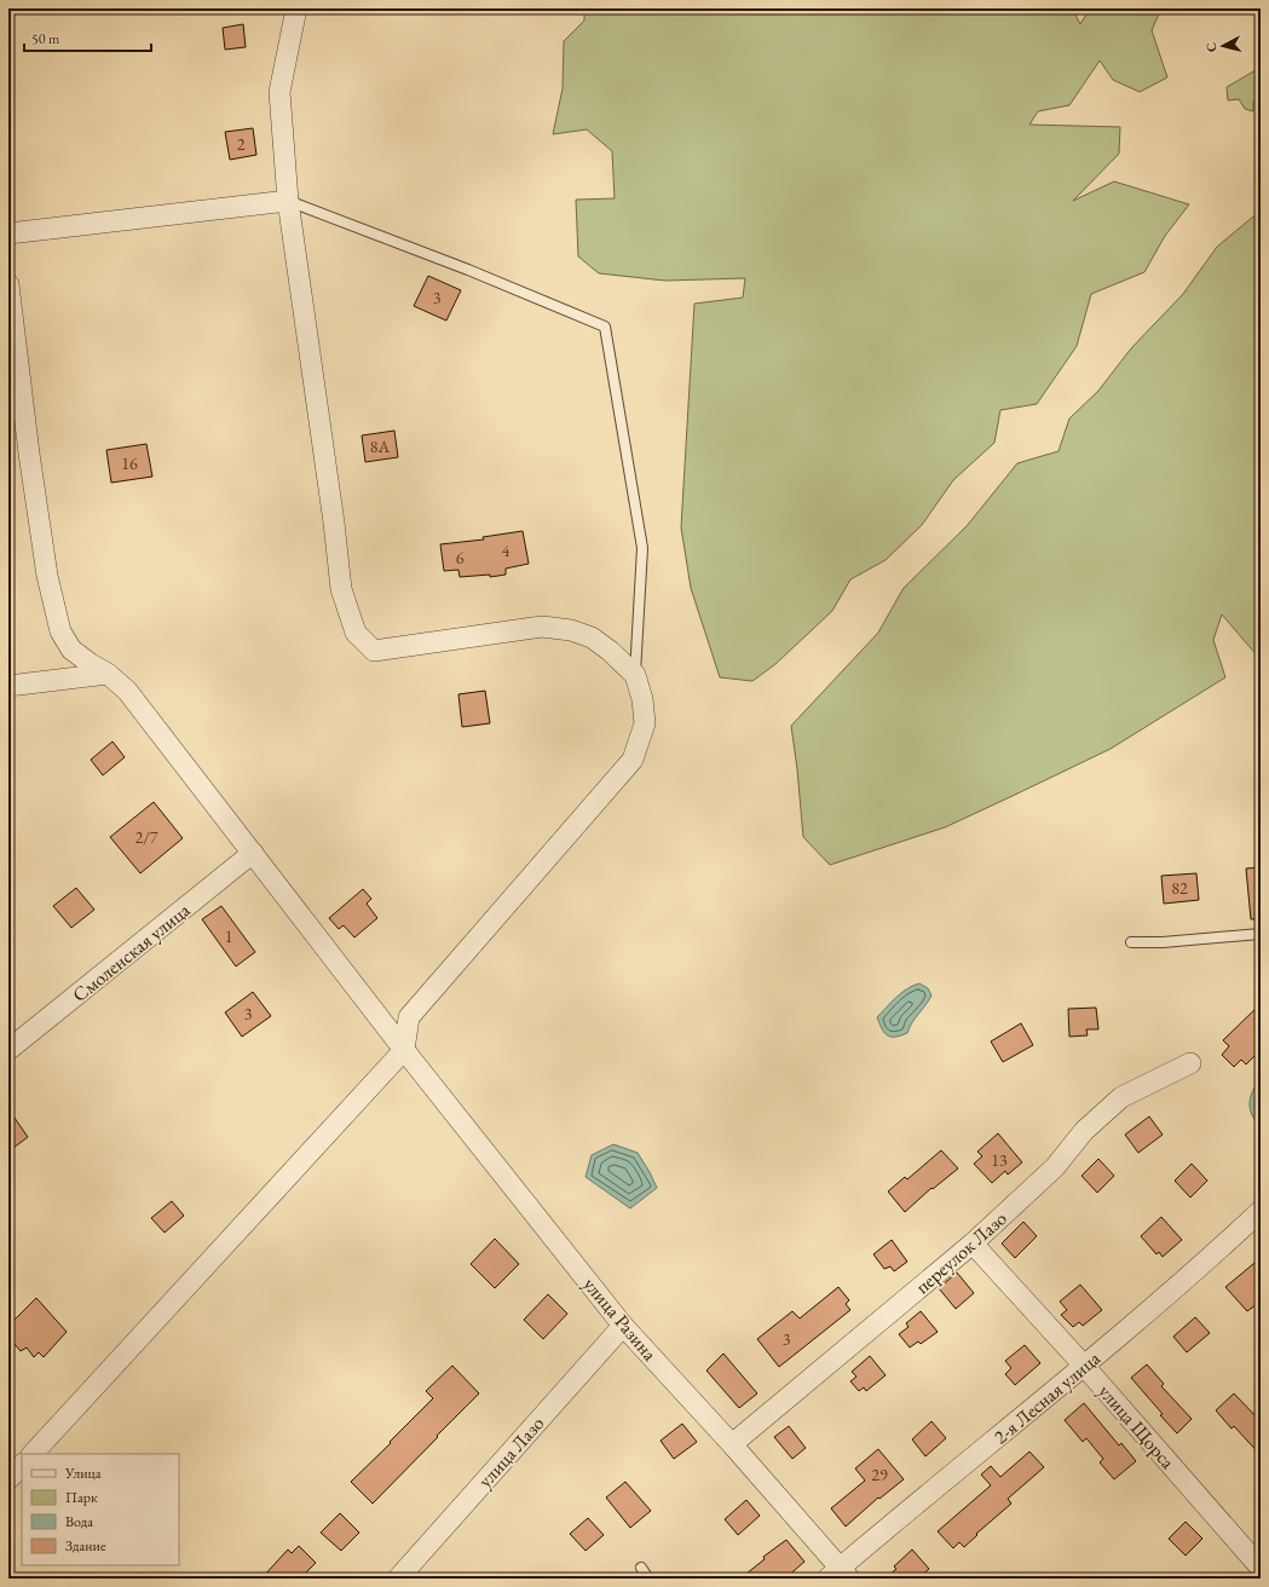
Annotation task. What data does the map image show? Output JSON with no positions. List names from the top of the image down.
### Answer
{
  "streets": {
    "street": [
      "Смоленская улица",
      "переулок Лазо",
      "улица Разина",
      "2-я Лесная улица",
      "улица Щорса",
      "улица Лазо"
    ]
  },
  "crossings": [
    ["Смоленская улица", "улица Разина"],
    ["переулок Лазо", "улица Разина"],
    ["переулок Лазо", "улица Щорса"],
    ["улица Разина", "2-я Лесная улица"],
    ["улица Разина", "улица Лазо"],
    ["2-я Лесная улица", "улица Щорса"]
  ],
  "house_numbers": [
    "2",
    "3",
    "8А",
    "16",
    "4",
    "6",
    "2/7",
    "82",
    "1",
    "3",
    "13",
    "3",
    "29"
  ],
  "legend": [
    "Улица",
    "Парк",
    "Вода",
    "Здание"
  ],
  "scale_bar": "50 m",
  "north": "left"
}
